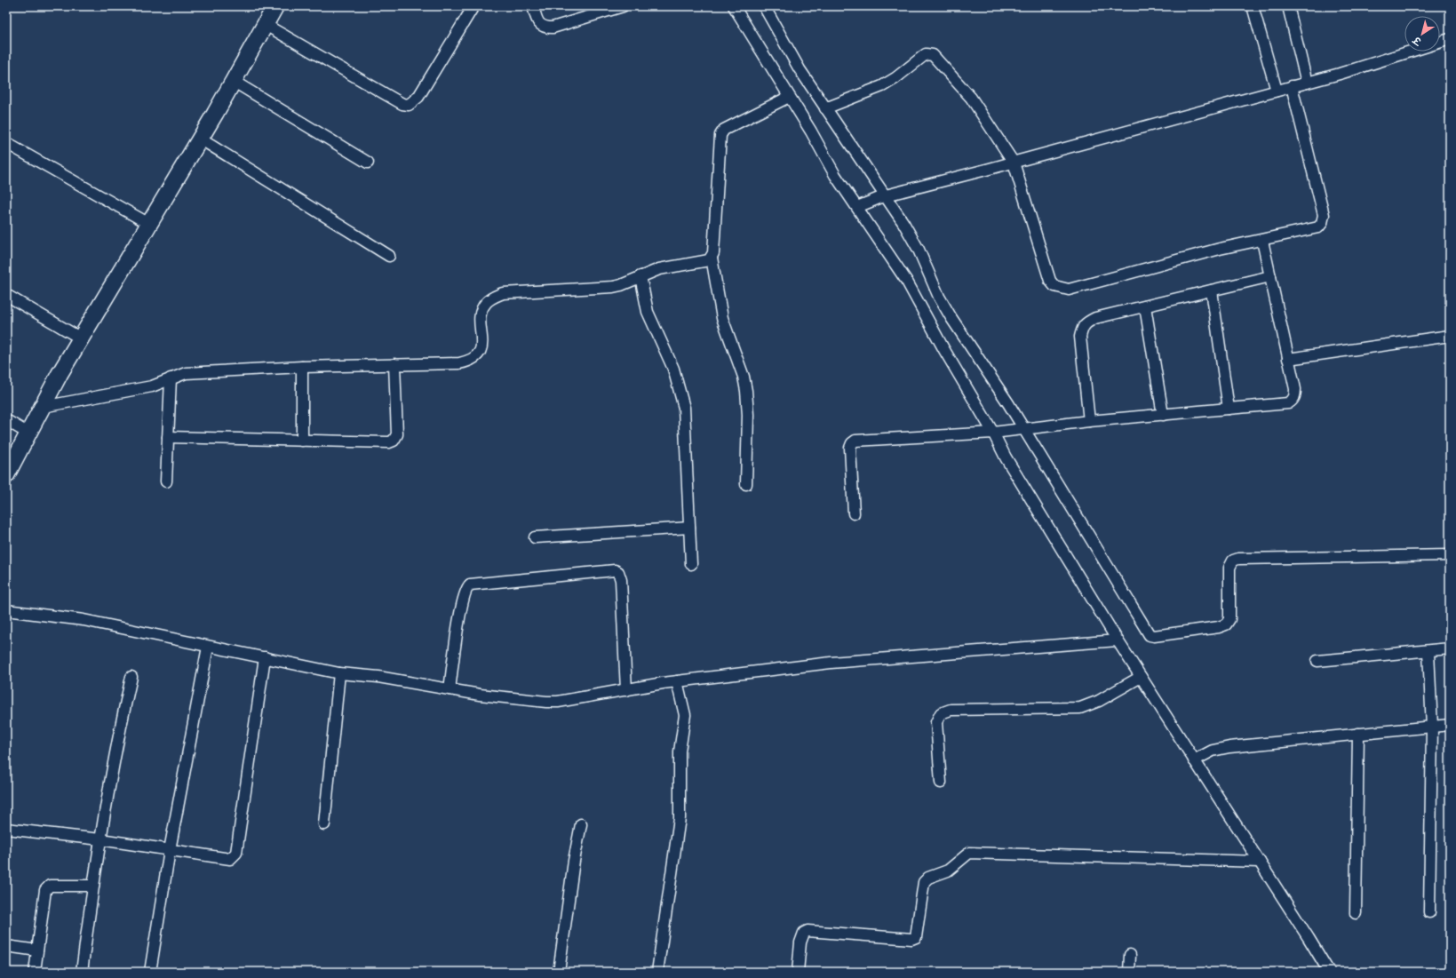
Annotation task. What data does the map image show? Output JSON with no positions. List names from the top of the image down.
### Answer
{
  "north": "bottom left"
}
